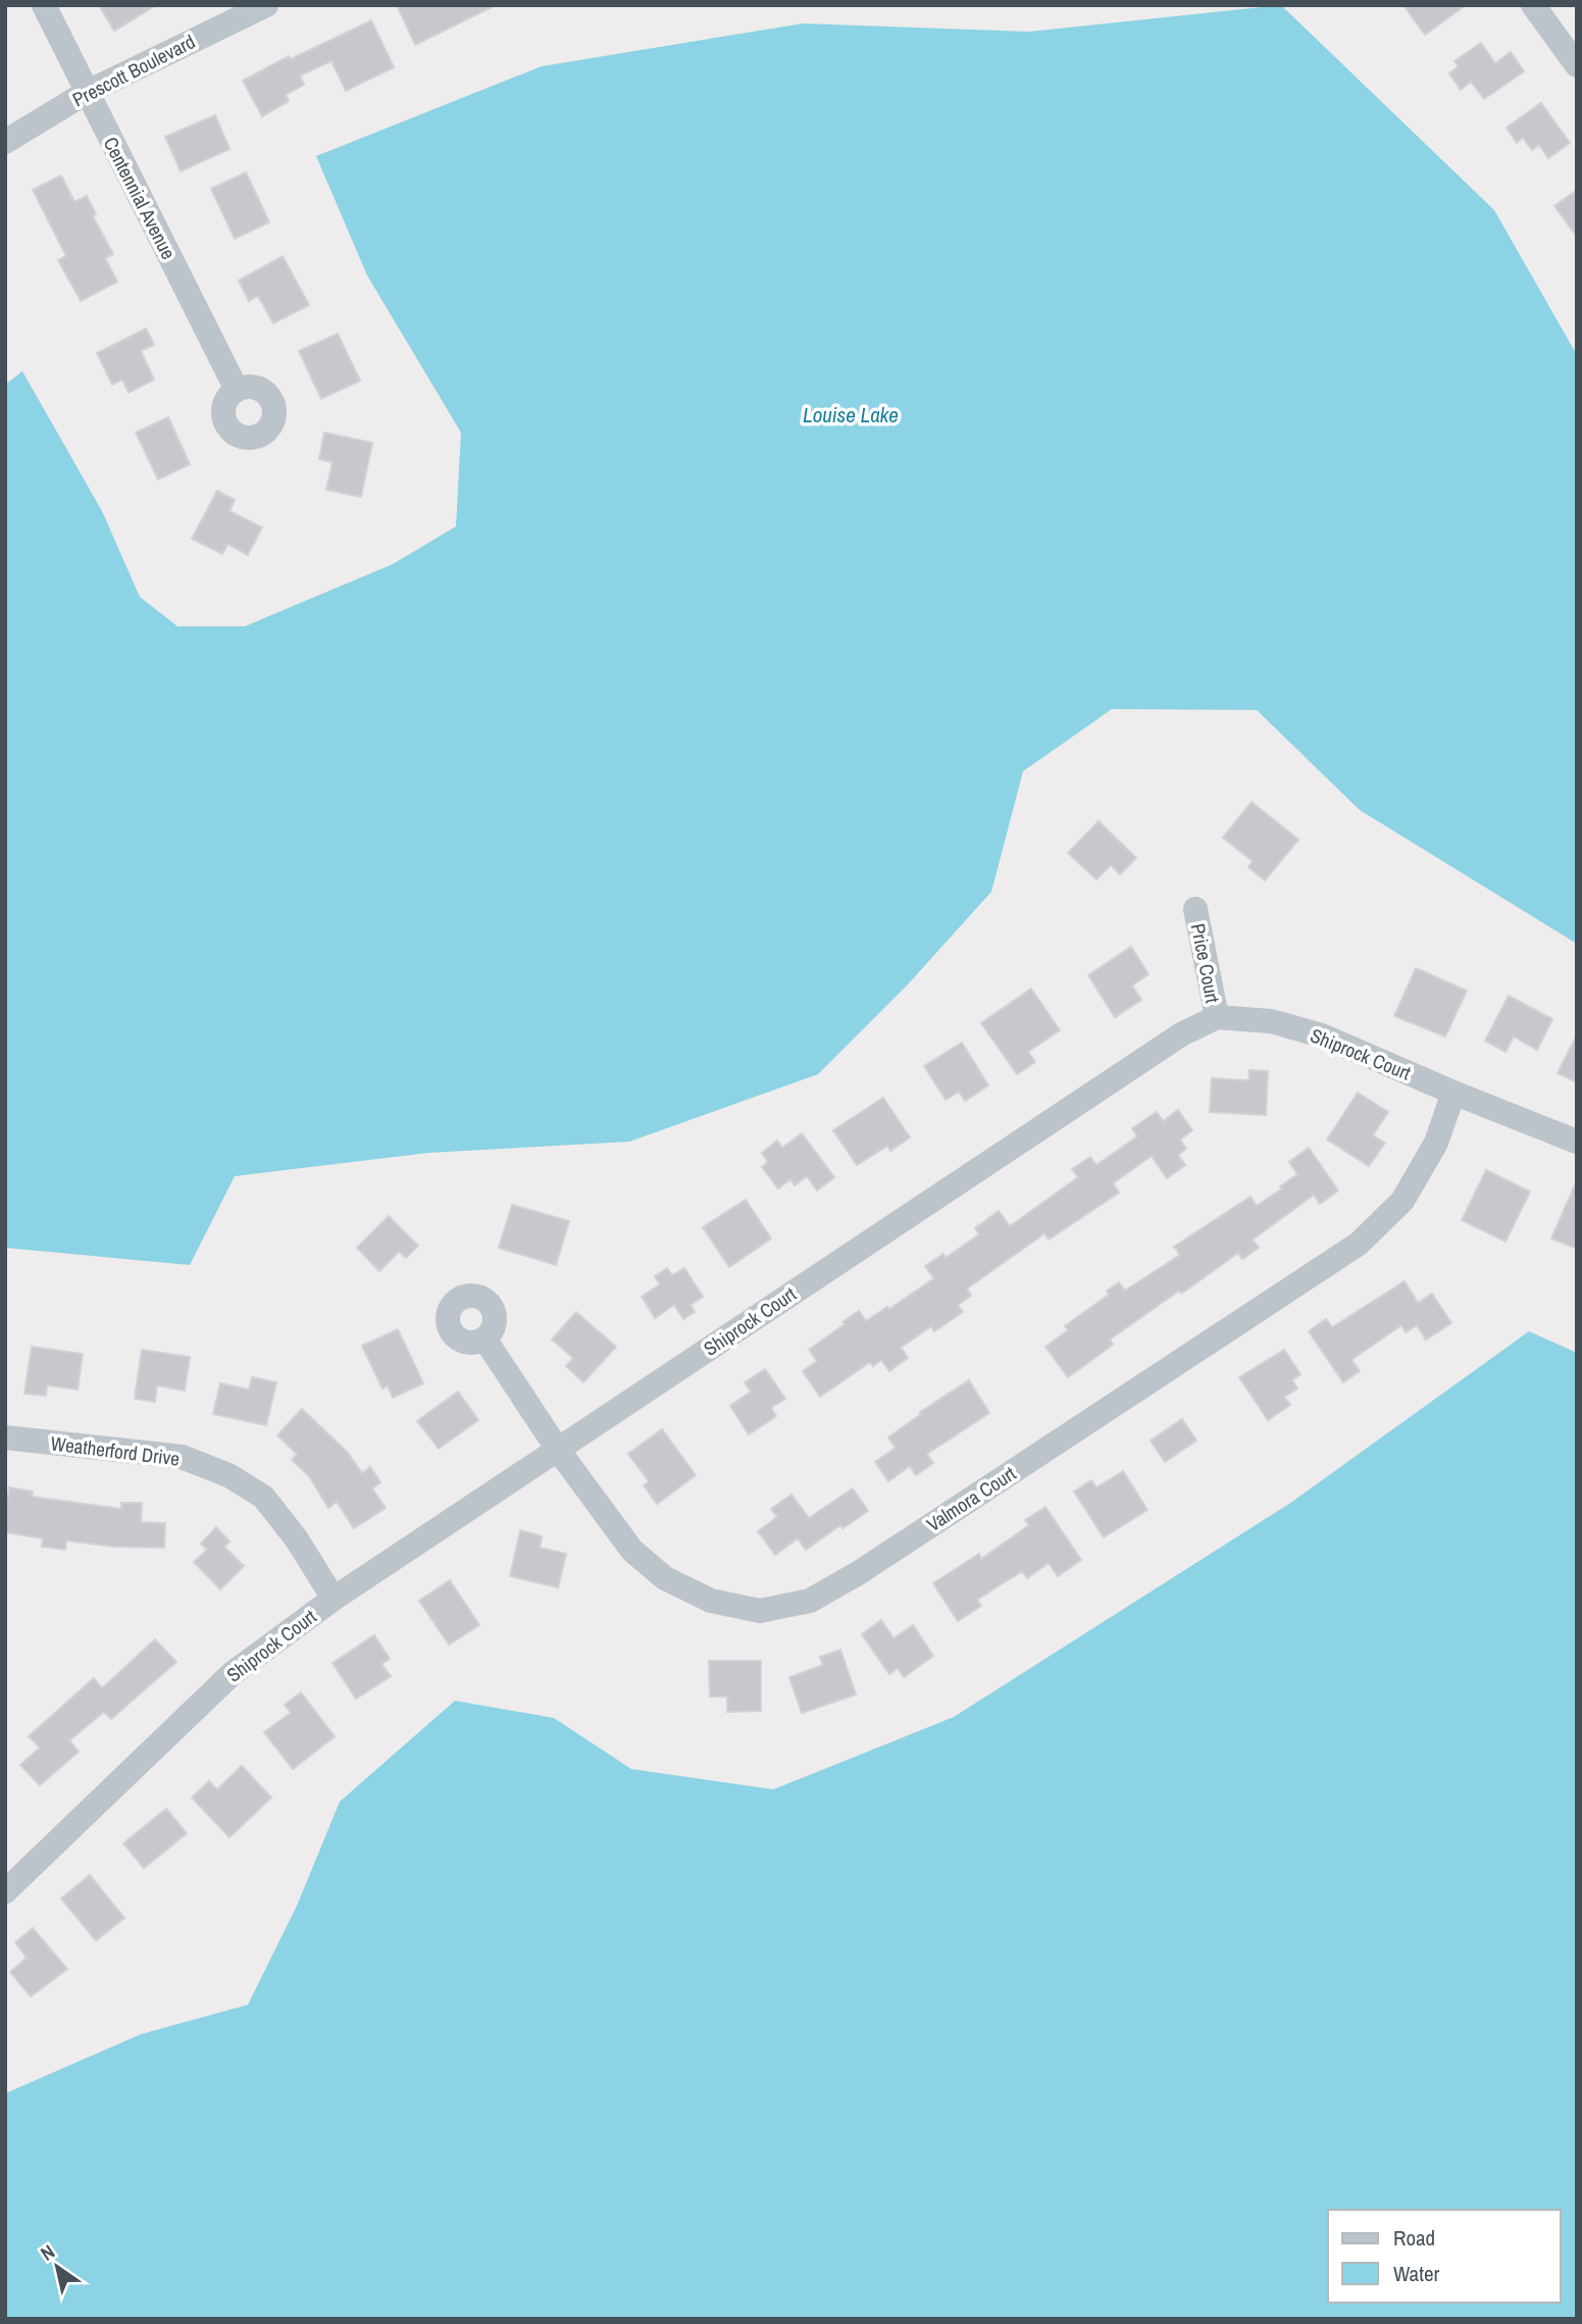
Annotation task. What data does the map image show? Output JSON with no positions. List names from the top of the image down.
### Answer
{
  "streets": {
    "street": [
      "Prescott Boulevard",
      "Centennial Avenue",
      "Price Court",
      "Shiprock Court",
      "Weatherford Drive",
      "Valmora Court"
    ]
  },
  "crossings": [
    ["Prescott Boulevard", "Centennial Avenue"],
    ["Price Court", "Shiprock Court"],
    ["Shiprock Court", "Weatherford Drive"],
    ["Shiprock Court", "Valmora Court"]
  ],
  "water": ["Louise Lake"],
  "legend": ["Road", "Water"],
  "north": "top left"
}
